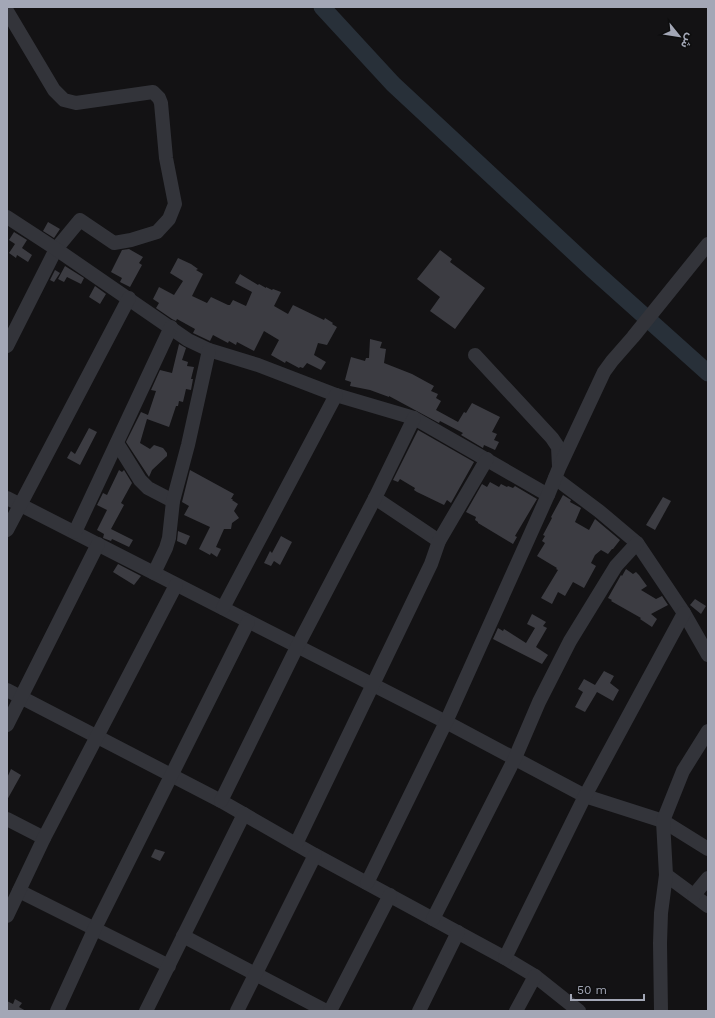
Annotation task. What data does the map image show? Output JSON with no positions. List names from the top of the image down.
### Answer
{
  "scale_bar": "50 m",
  "north": "bottom right"
}
